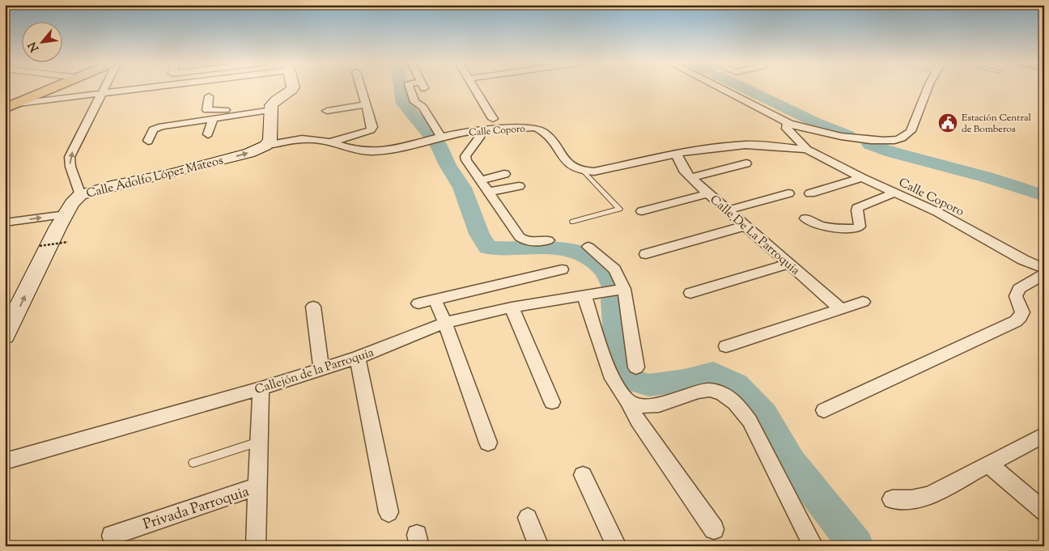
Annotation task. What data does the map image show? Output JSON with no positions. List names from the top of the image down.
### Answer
{
  "streets": {
    "main road": ["Calle Adolfo López Mateos"],
    "street": [
      "Calle Coporo",
      "Calle De La Parroquia",
      "Callejón de la Parroquia",
      "Privada Parroquia"
    ]
  },
  "crossings": [
    ["Calle Coporo", "Calle Adolfo López Mateos"],
    ["Calle Coporo", "Calle De La Parroquia"],
    ["Callejón de la Parroquia", "Privada Parroquia"]
  ],
  "one_way": ["Calle Adolfo López Mateos"],
  "places": {
    "public building": ["Estación Central de Bomberos"]
  },
  "north": "bottom left"
}
